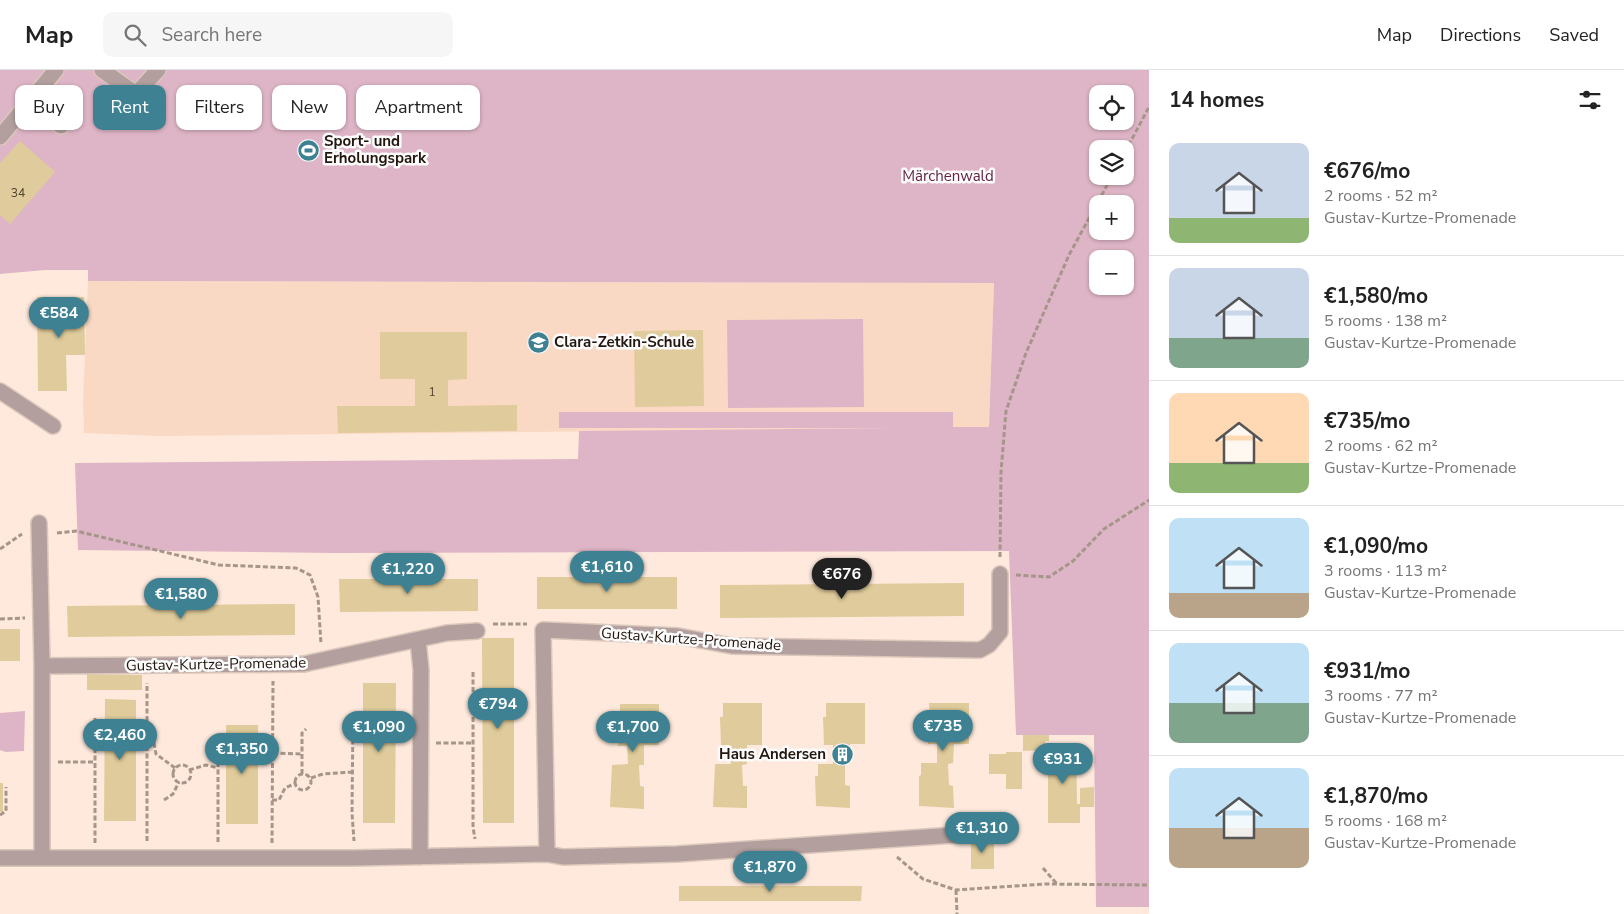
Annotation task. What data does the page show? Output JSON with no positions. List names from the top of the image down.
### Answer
{
  "streets": {
    "street": ["Gustav-Kurtze-Promenade"]
  },
  "parks": ["Märchenwald"],
  "places": {
    "sports": ["Sport- und Erholungspark"],
    "school or university": ["Clara-Zetkin-Schule"],
    "building": ["Haus Andersen"]
  },
  "house_numbers": ["34", "1"],
  "page": {
    "header": "Map",
    "search": "Search here",
    "nav": ["Map", "Directions", "Saved"],
    "heading": "14 homes",
    "map_buttons": ["+", "−"],
    "chip": [
      "Buy",
      "Rent",
      "Filters",
      "New",
      "Apartment"
    ],
    "list": [
      {
        "name": "€676/mo",
        "note": "2 rooms · 52 m² · Gustav-Kurtze-Promenade"
      },
      {
        "name": "€1,580/mo",
        "note": "5 rooms · 138 m² · Gustav-Kurtze-Promenade"
      },
      {
        "name": "€735/mo",
        "note": "2 rooms · 62 m² · Gustav-Kurtze-Promenade"
      },
      {
        "name": "€1,090/mo",
        "note": "3 rooms · 113 m² · Gustav-Kurtze-Promenade"
      },
      {
        "name": "€931/mo",
        "note": "3 rooms · 77 m² · Gustav-Kurtze-Promenade"
      },
      {
        "name": "€1,870/mo",
        "note": "5 rooms · 168 m² · Gustav-Kurtze-Promenade"
      }
    ],
    "price": [
      "€584",
      "€1,610",
      "€1,220",
      "€676",
      "€1,580",
      "€794",
      "€735",
      "€1,090",
      "€1,700",
      "€2,460",
      "€1,350",
      "€931",
      "€1,310",
      "€1,870"
    ]
  }
}
